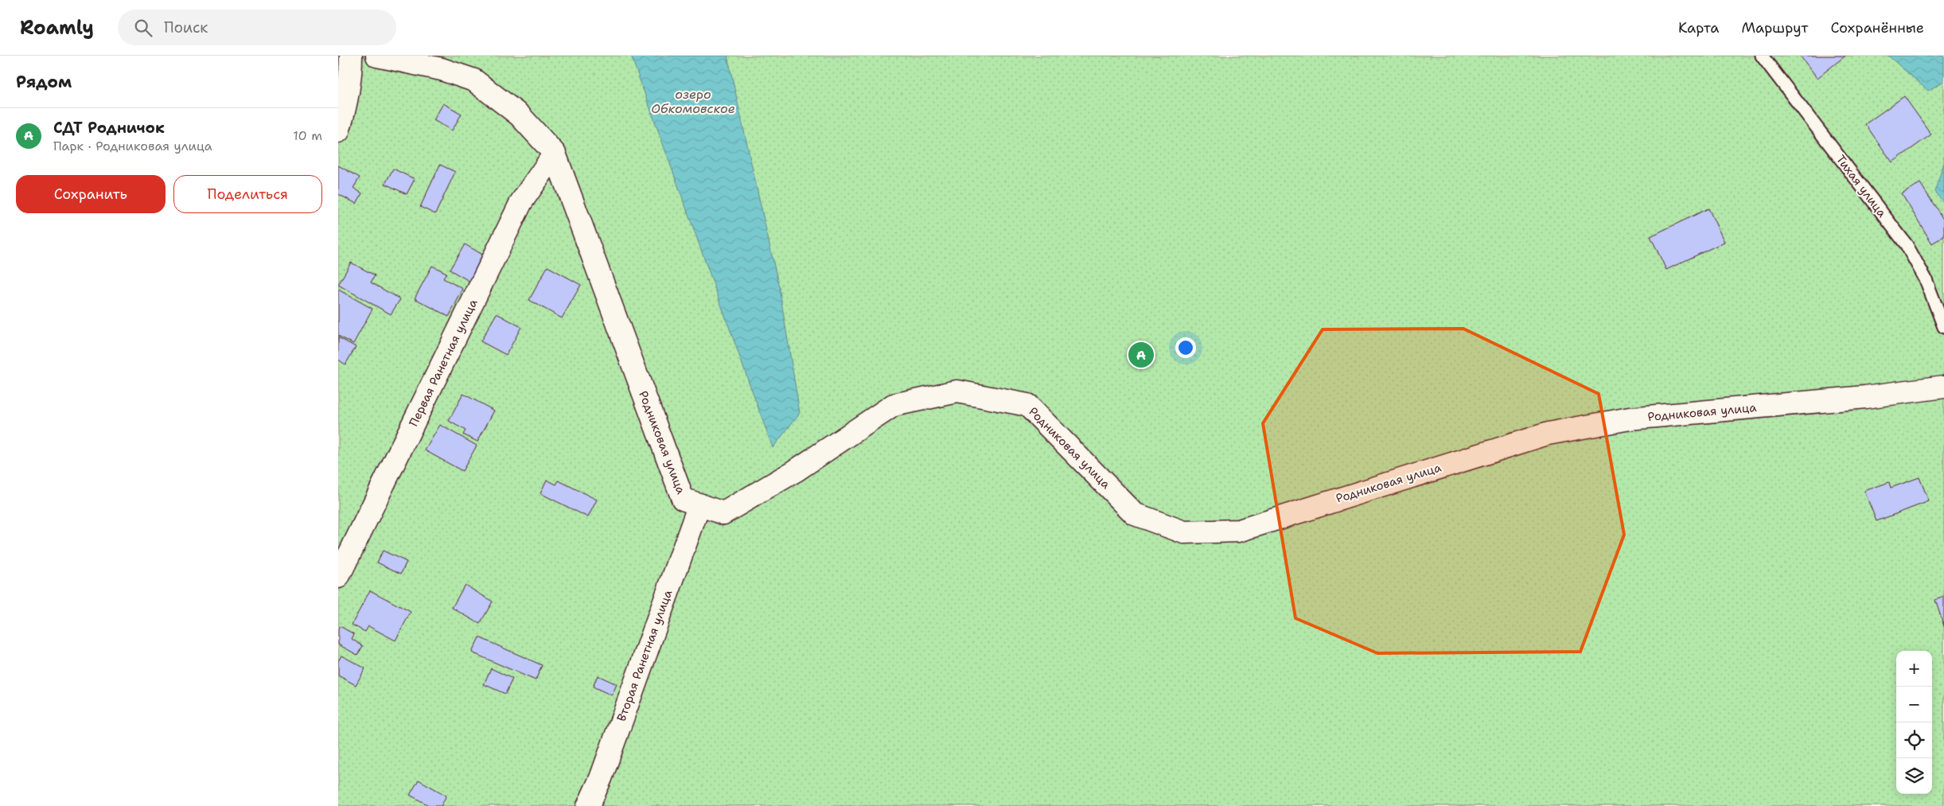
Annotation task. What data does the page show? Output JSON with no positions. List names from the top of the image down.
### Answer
{
  "streets": {
    "street": ["Первая Ранетная улица", "Родниковая улица", "Вторая Ранетная улица"],
    "lane": ["Тихая улица"]
  },
  "crossings": [
    ["Первая Ранетная улица", "Родниковая улица"],
    ["Родниковая улица", "Вторая Ранетная улица"]
  ],
  "water": ["озеро Обкомовское"],
  "page": {
    "header": "Roamly",
    "search": "Поиск",
    "nav": ["Карта", "Маршрут", "Сохранённые"],
    "heading": "Рядом",
    "list": [
      {
        "mark": "A",
        "name": "СДТ Родничок",
        "note": "Парк · Родниковая улица",
        "value": "10 m"
      }
    ],
    "buttons": ["Сохранить", "Поделиться"],
    "pins": "A",
    "map_buttons": ["+", "−"]
  }
}
